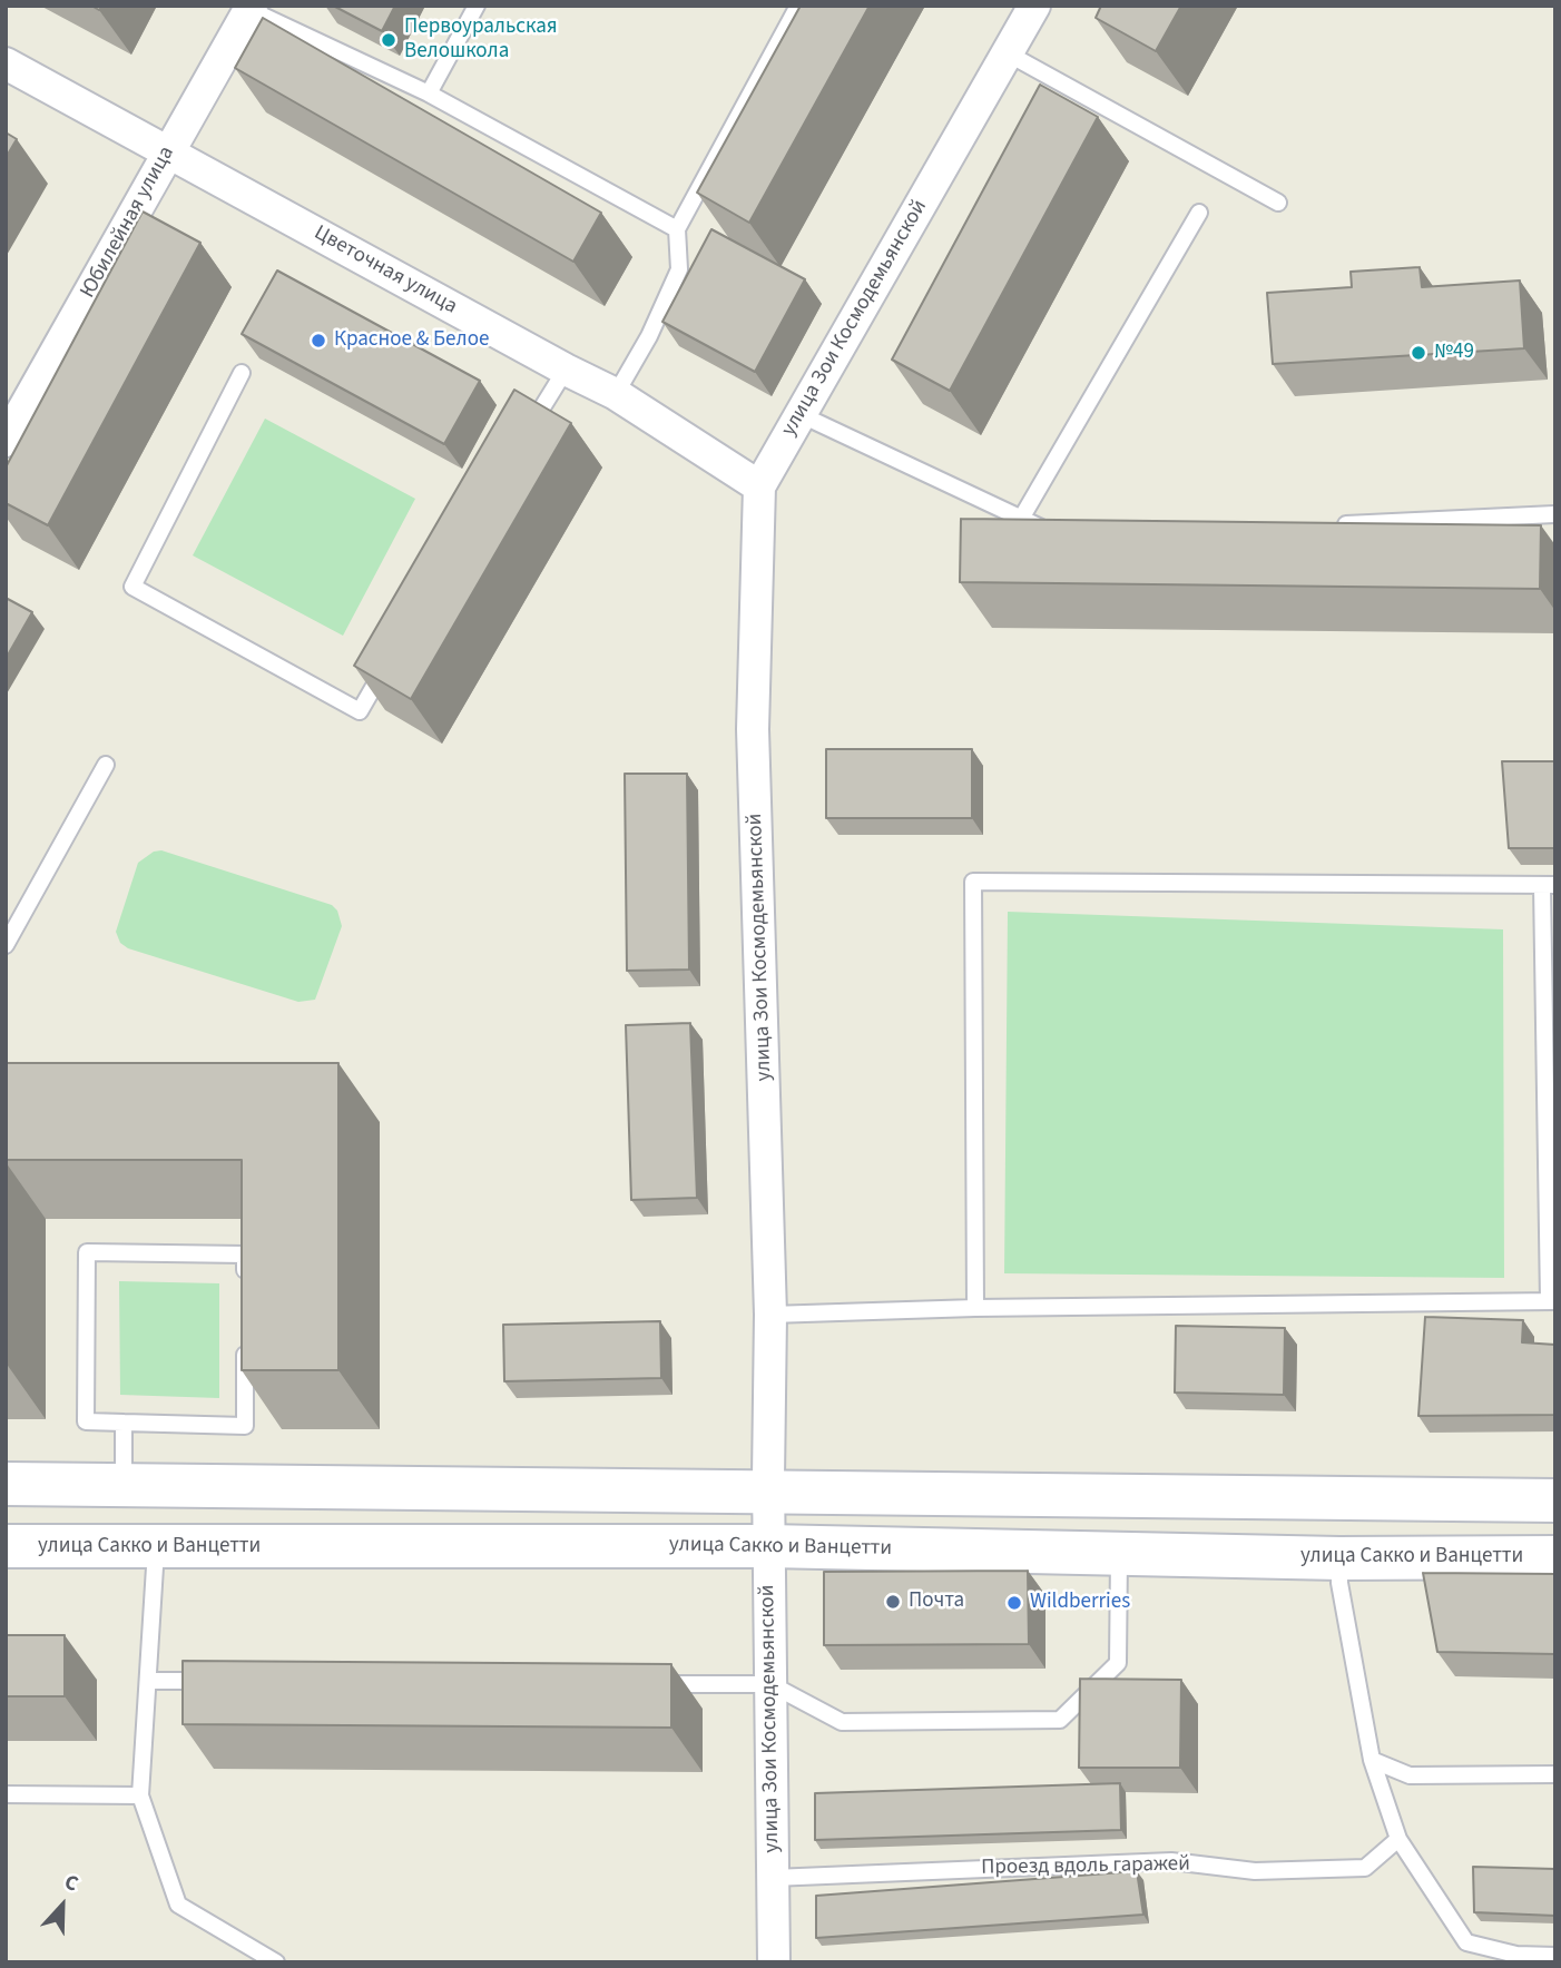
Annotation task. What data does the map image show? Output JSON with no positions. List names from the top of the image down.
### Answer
{
  "streets": {
    "street": [
      "Юбилейная улица",
      "Цветочная улица",
      "улица Зои Космодемьянской",
      "улица Сакко и Ванцетти"
    ],
    "lane": ["Проезд вдоль гаражей"]
  },
  "crossings": [
    ["Юбилейная улица", "Цветочная улица"],
    ["Цветочная улица", "улица Зои Космодемьянской"],
    ["улица Зои Космодемьянской", "улица Сакко и Ванцетти"],
    ["улица Зои Космодемьянской", "Проезд вдоль гаражей"]
  ],
  "places": [
    "Первоуральская Велошкола",
    "Красное & Белое",
    "№49",
    "Почта",
    "Wildberries"
  ],
  "north": "top"
}
